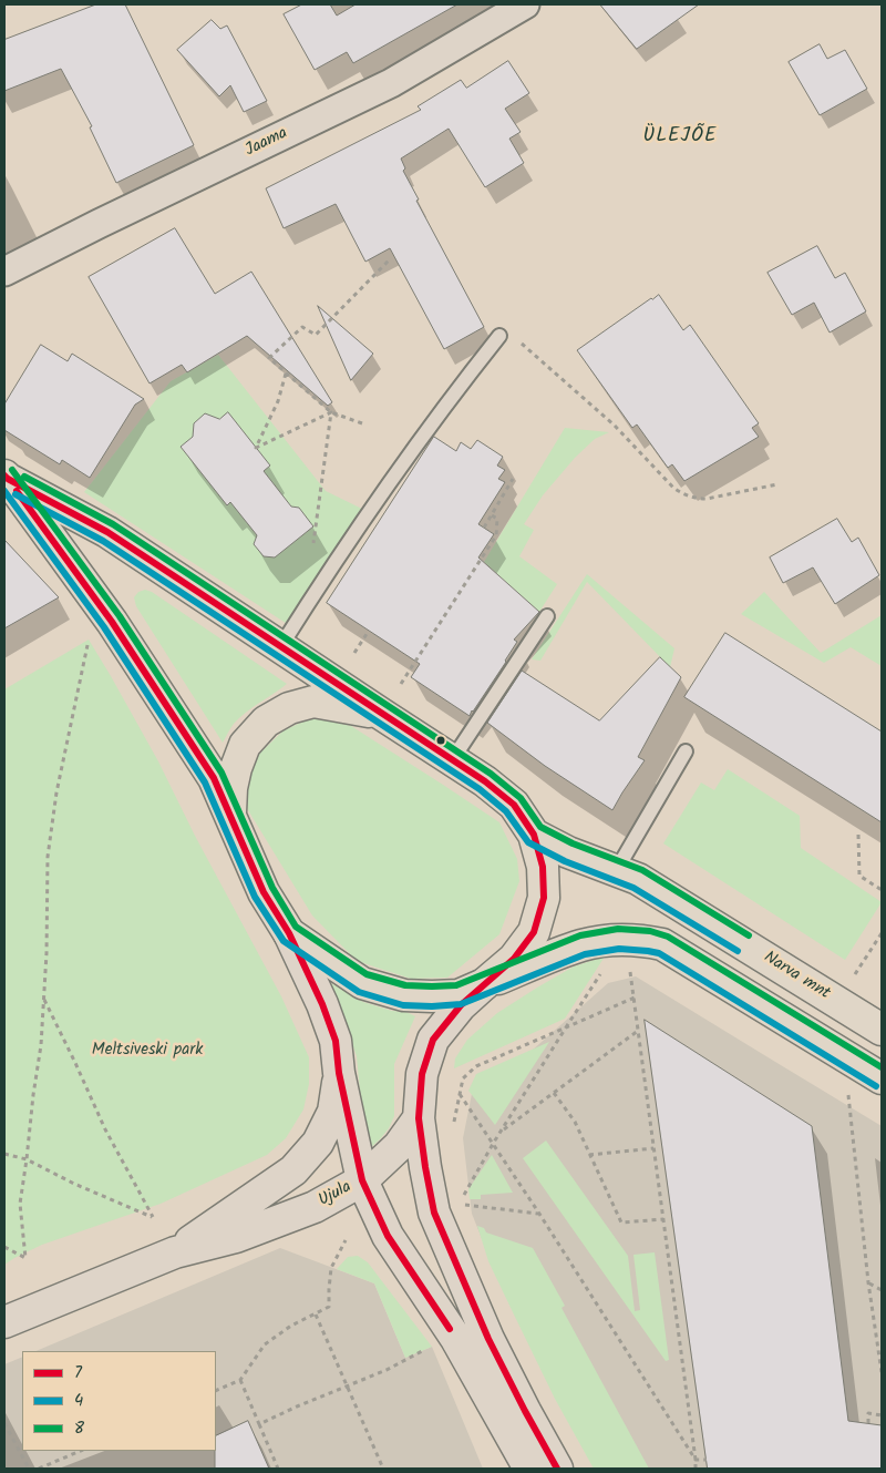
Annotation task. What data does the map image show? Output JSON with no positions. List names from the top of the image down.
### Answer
{
  "streets": {
    "highway": ["Narva mnt"],
    "main road": ["Ujula"],
    "street": ["Jaama"]
  },
  "districts": ["ÜLEJÕE"],
  "parks": ["Meltsiveski park"],
  "lines": ["transit line 8", "transit line 7", "transit line 4"],
  "legend": ["7", "4", "8"]
}
